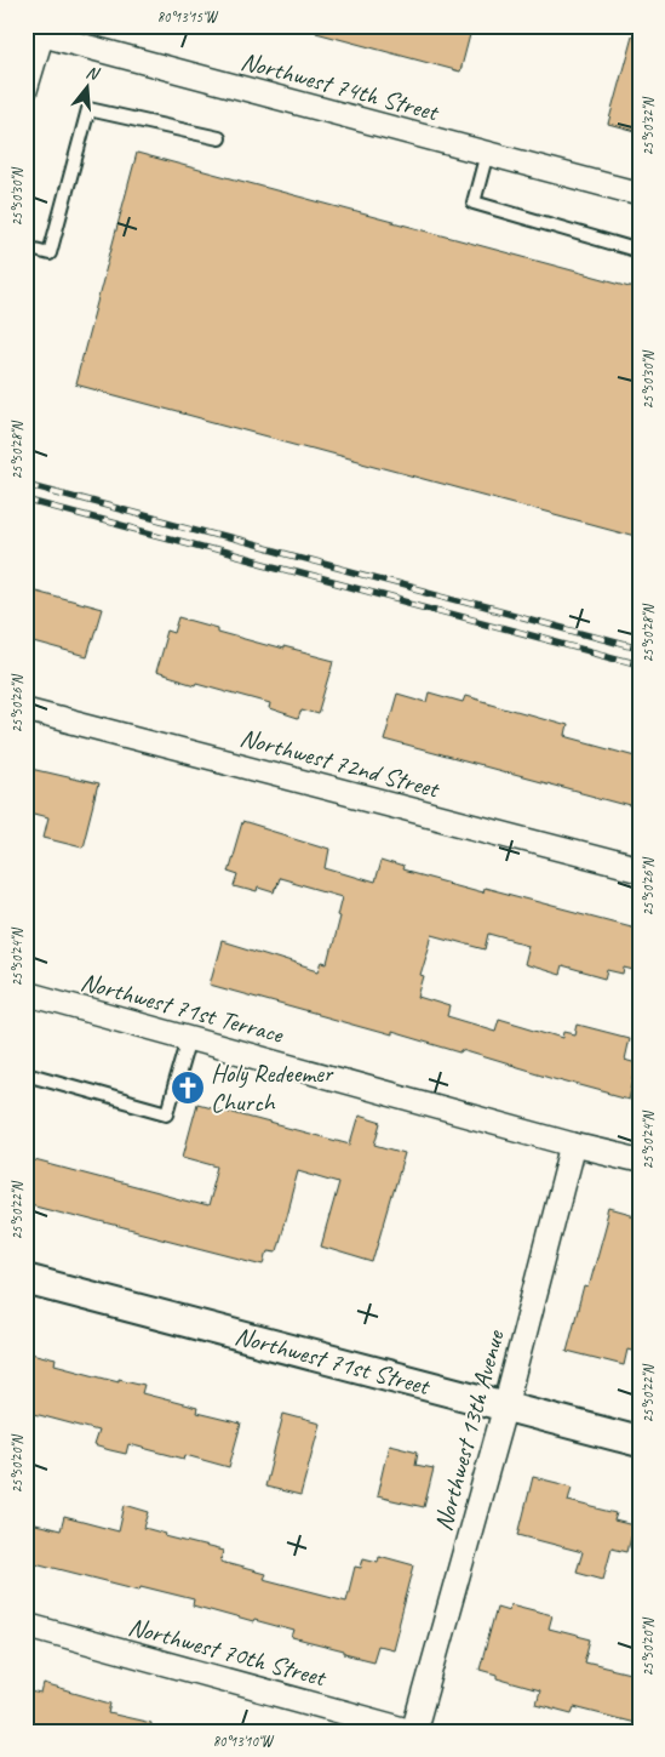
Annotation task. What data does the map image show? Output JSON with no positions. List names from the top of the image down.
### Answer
{
  "streets": {
    "street": [
      "Northwest 74th Street",
      "Northwest 72nd Street",
      "Northwest 71st Terrace",
      "Northwest 71st Street",
      "Northwest 13th Avenue",
      "Northwest 70th Street"
    ]
  },
  "crossings": [
    ["Northwest 71st Terrace", "Northwest 13th Avenue"],
    ["Northwest 71st Street", "Northwest 13th Avenue"],
    ["Northwest 13th Avenue", "Northwest 70th Street"]
  ],
  "places": {
    "church": ["Holy Redeemer Church"]
  },
  "north": "top",
  "coordinates": [
    "80°13'15\"W",
    "25°50'32\"N",
    "25°50'30\"N",
    "25°50'28\"N",
    "25°50'26\"N",
    "25°50'24\"N",
    "25°50'22\"N",
    "25°50'20\"N",
    "80°13'10\"W"
  ]
}
